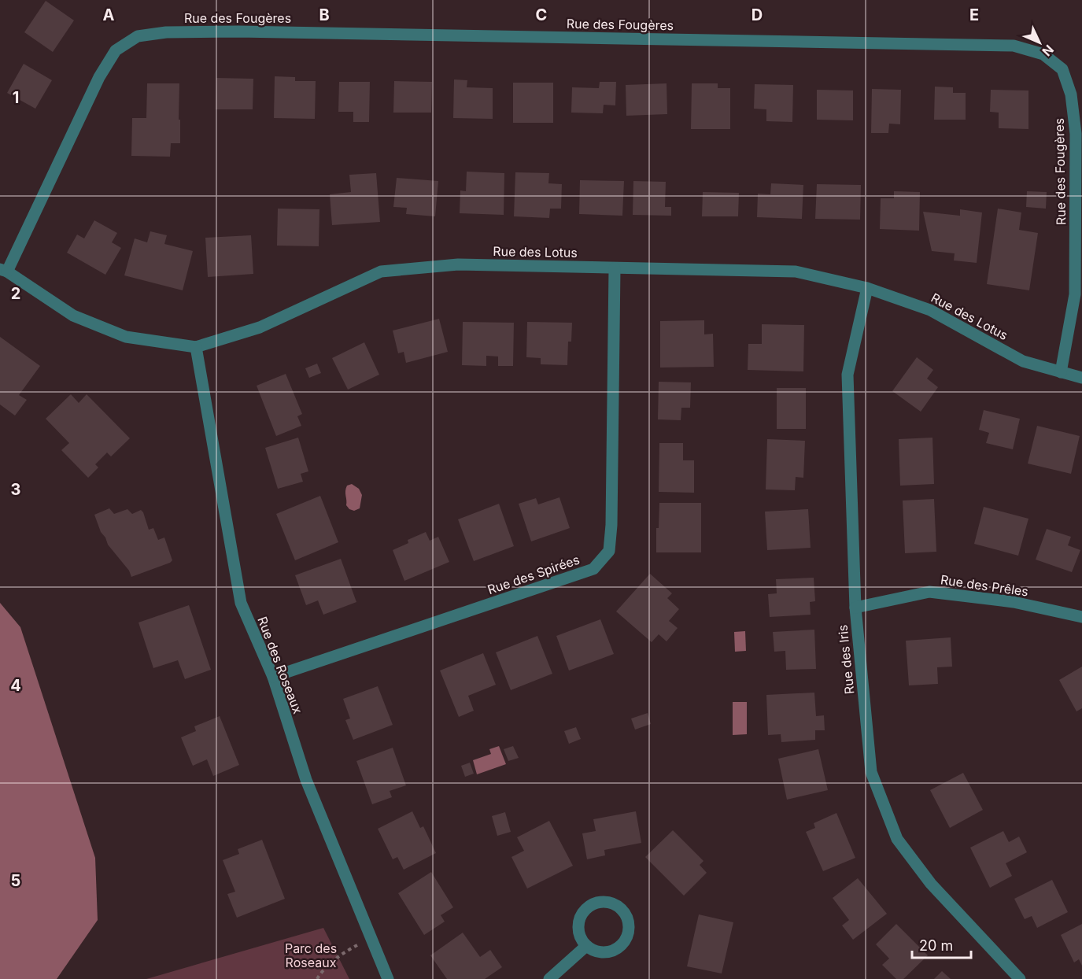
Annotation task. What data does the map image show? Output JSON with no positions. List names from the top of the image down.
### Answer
{
  "streets": {
    "street": [
      "Rue des Fougères",
      "Rue des Lotus",
      "Rue des Spirées",
      "Rue des Prêles",
      "Rue des Iris",
      "Rue des Roseaux"
    ]
  },
  "crossings": [
    ["Rue des Fougères", "Rue des Lotus"],
    ["Rue des Lotus", "Rue des Spirées"],
    ["Rue des Lotus", "Rue des Iris"],
    ["Rue des Lotus", "Rue des Roseaux"],
    ["Rue des Spirées", "Rue des Roseaux"],
    ["Rue des Prêles", "Rue des Iris"]
  ],
  "parks": ["Parc des Roseaux"],
  "scale_bar": "20 m",
  "north": "bottom right",
  "grid": {
    "columns": [
      "A",
      "B",
      "C",
      "D",
      "E"
    ],
    "rows": [
      "1",
      "2",
      "3",
      "4",
      "5"
    ]
  }
}
